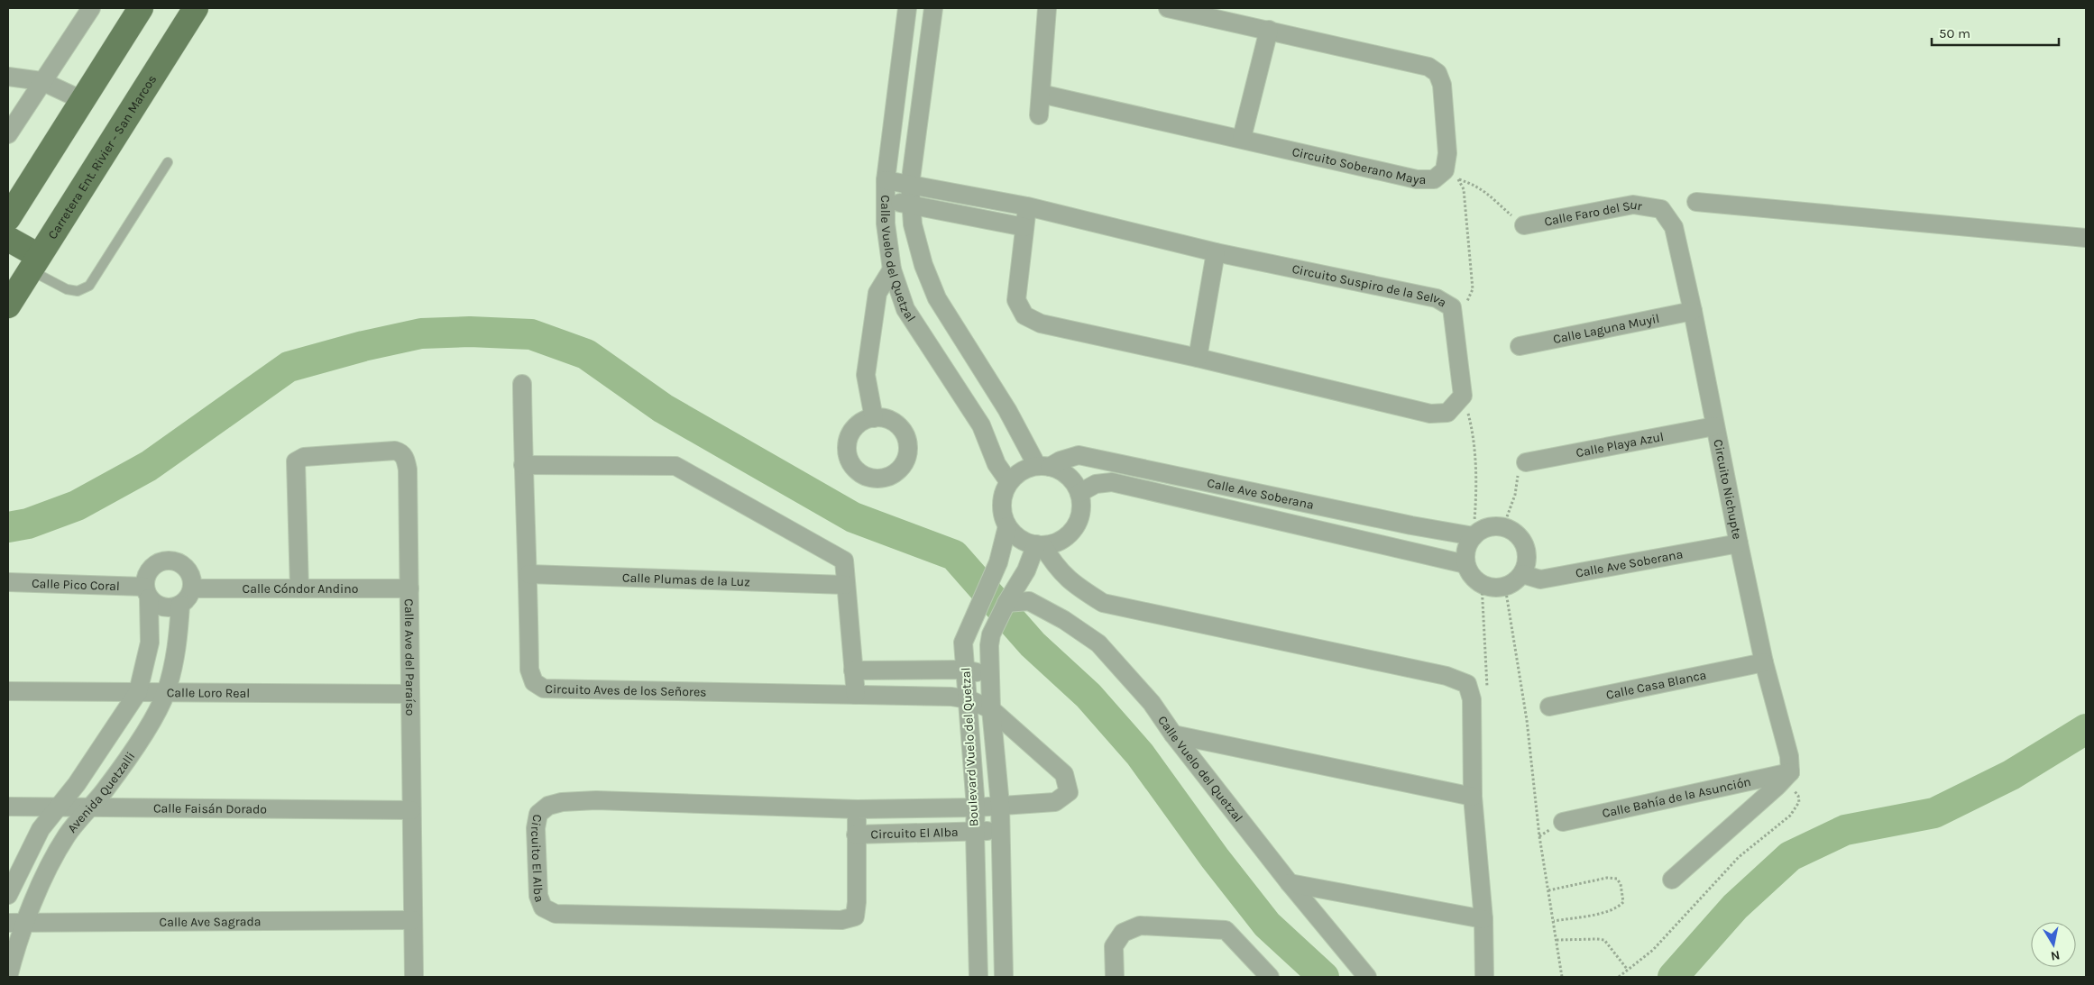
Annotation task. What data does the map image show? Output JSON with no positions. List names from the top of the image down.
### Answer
{
  "streets": {
    "main road": ["Carretera Ent. Rivier - San Marcos"],
    "street": [
      "Circuito Soberano Maya",
      "Calle Faro del Sur",
      "Calle Vuelo del Quetzal",
      "Circuito Suspiro de la Selva",
      "Calle Laguna Muyil",
      "Calle Playa Azul",
      "Circuito Nichupte",
      "Calle Ave Soberana",
      "Calle Plumas de la Luz",
      "Calle Pico Coral",
      "Calle Cóndor Andino",
      "Calle Ave del Paraíso",
      "Calle Casa Blanca",
      "Circuito Aves de los Señores",
      "Calle Loro Real",
      "Boulevard Vuelo del Quetzal",
      "Avenida Quetzalli",
      "Calle Bahía de la Asunción",
      "Calle Faisán Dorado",
      "Circuito El Alba",
      "Calle Ave Sagrada"
    ]
  },
  "crossings": [
    ["Calle Faro del Sur", "Circuito Nichupte"],
    ["Calle Vuelo del Quetzal", "Circuito Suspiro de la Selva"],
    ["Calle Vuelo del Quetzal", "Calle Ave Soberana"],
    ["Calle Vuelo del Quetzal", "Boulevard Vuelo del Quetzal"],
    ["Calle Laguna Muyil", "Circuito Nichupte"],
    ["Calle Playa Azul", "Circuito Nichupte"],
    ["Circuito Nichupte", "Calle Ave Soberana"],
    ["Circuito Nichupte", "Calle Casa Blanca"],
    ["Circuito Nichupte", "Calle Bahía de la Asunción"],
    ["Calle Ave Soberana", "Boulevard Vuelo del Quetzal"],
    ["Calle Plumas de la Luz", "Circuito Aves de los Señores"],
    ["Calle Pico Coral", "Calle Cóndor Andino"],
    ["Calle Pico Coral", "Avenida Quetzalli"],
    ["Calle Cóndor Andino", "Calle Ave del Paraíso"],
    ["Calle Cóndor Andino", "Avenida Quetzalli"],
    ["Calle Ave del Paraíso", "Calle Loro Real"],
    ["Calle Ave del Paraíso", "Calle Faisán Dorado"],
    ["Calle Ave del Paraíso", "Calle Ave Sagrada"],
    ["Circuito Aves de los Señores", "Boulevard Vuelo del Quetzal"],
    ["Circuito Aves de los Señores", "Circuito El Alba"],
    ["Calle Loro Real", "Avenida Quetzalli"],
    ["Boulevard Vuelo del Quetzal", "Circuito El Alba"],
    ["Avenida Quetzalli", "Calle Faisán Dorado"],
    ["Avenida Quetzalli", "Calle Ave Sagrada"]
  ],
  "scale_bar": "50 m",
  "north": "bottom"
}
